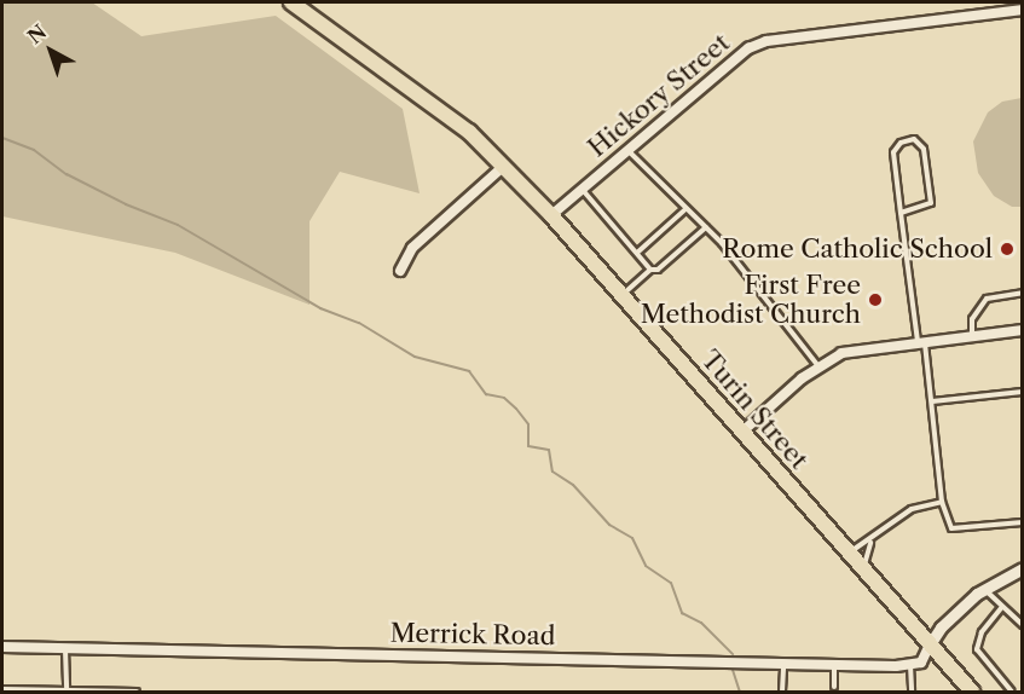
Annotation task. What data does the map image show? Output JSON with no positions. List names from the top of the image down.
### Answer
{
  "streets": {
    "main road": ["Turin Street"],
    "street": ["Hickory Street", "Merrick Road"]
  },
  "crossings": [
    ["Hickory Street", "Turin Street"]
  ],
  "places": ["Rome Catholic School", "First Free Methodist Church"],
  "north": "top left"
}
